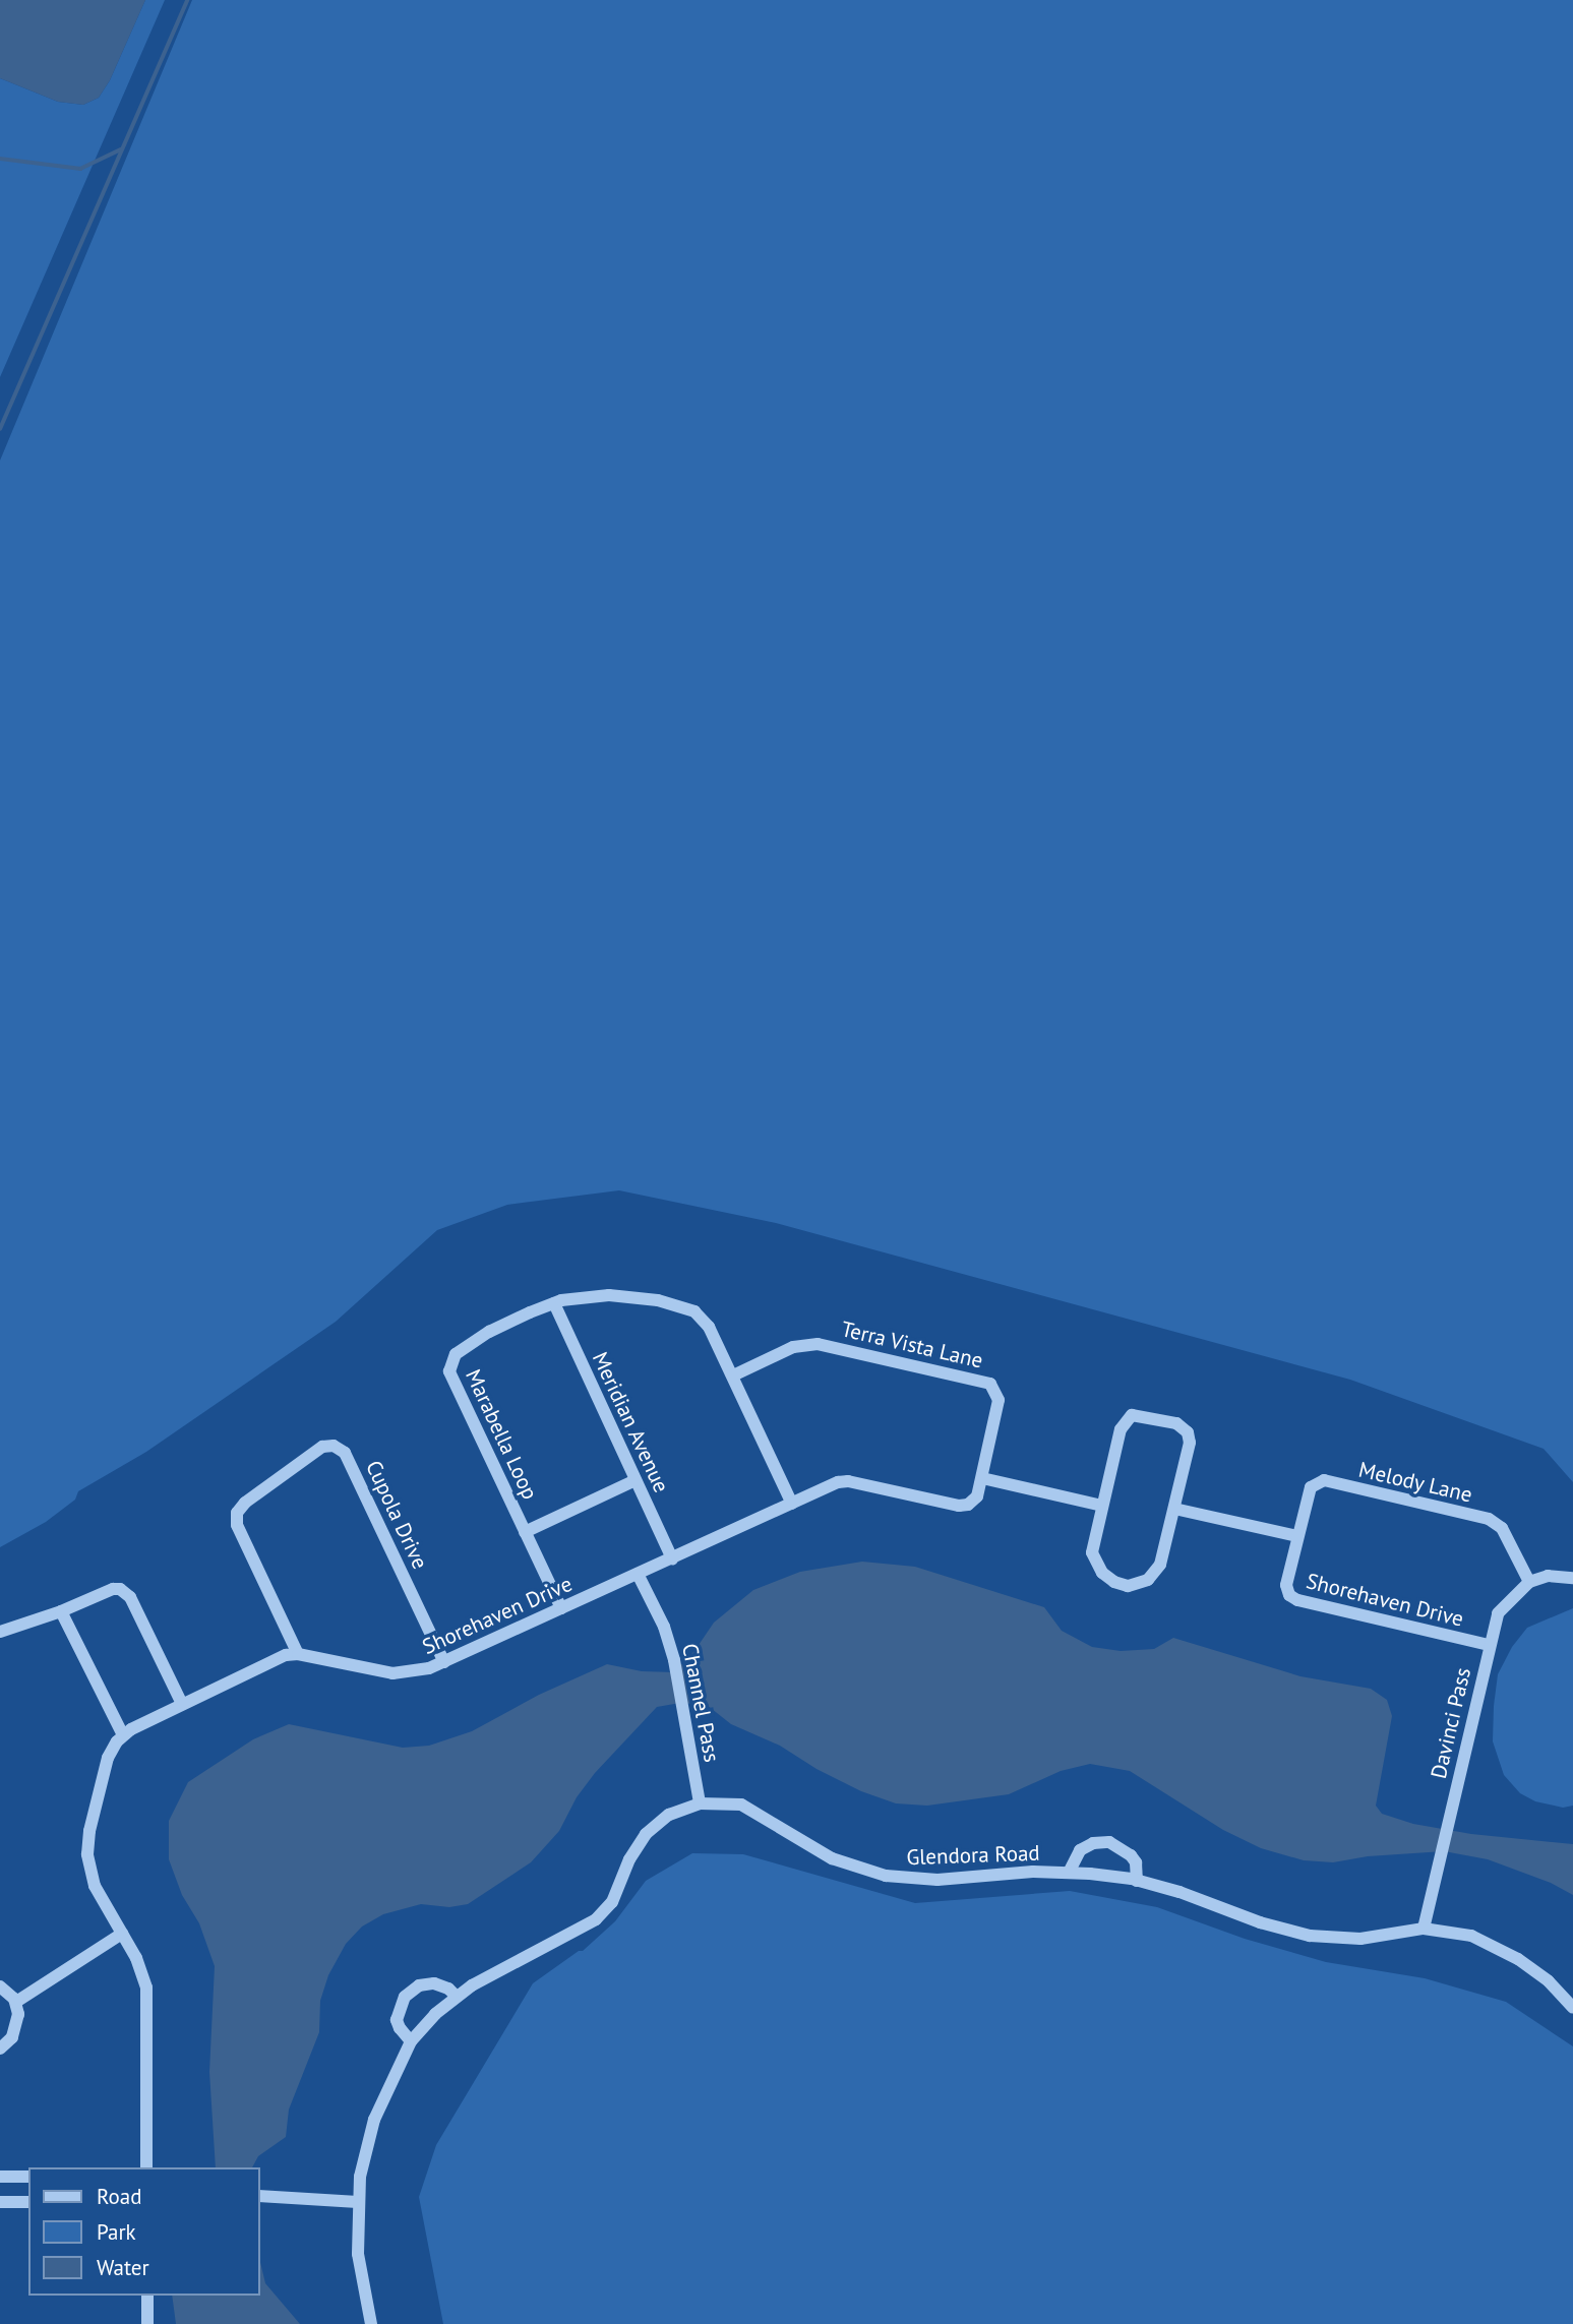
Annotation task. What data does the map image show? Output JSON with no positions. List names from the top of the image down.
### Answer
{
  "streets": {
    "street": [
      "Terra Vista Lane",
      "Meridian Avenue",
      "Marabella Loop",
      "Melody Lane",
      "Cupola Drive",
      "Shorehaven Drive",
      "Channel Pass",
      "Davinci Pass",
      "Glendora Road"
    ]
  },
  "crossings": [
    ["Terra Vista Lane", "Marabella Loop"],
    ["Terra Vista Lane", "Shorehaven Drive"],
    ["Meridian Avenue", "Marabella Loop"],
    ["Meridian Avenue", "Shorehaven Drive"],
    ["Marabella Loop", "Shorehaven Drive"],
    ["Melody Lane", "Shorehaven Drive"],
    ["Melody Lane", "Davinci Pass"],
    ["Cupola Drive", "Shorehaven Drive"],
    ["Shorehaven Drive", "Channel Pass"],
    ["Shorehaven Drive", "Davinci Pass"],
    ["Channel Pass", "Glendora Road"],
    ["Davinci Pass", "Glendora Road"]
  ],
  "legend": ["Road", "Park", "Water"]
}
